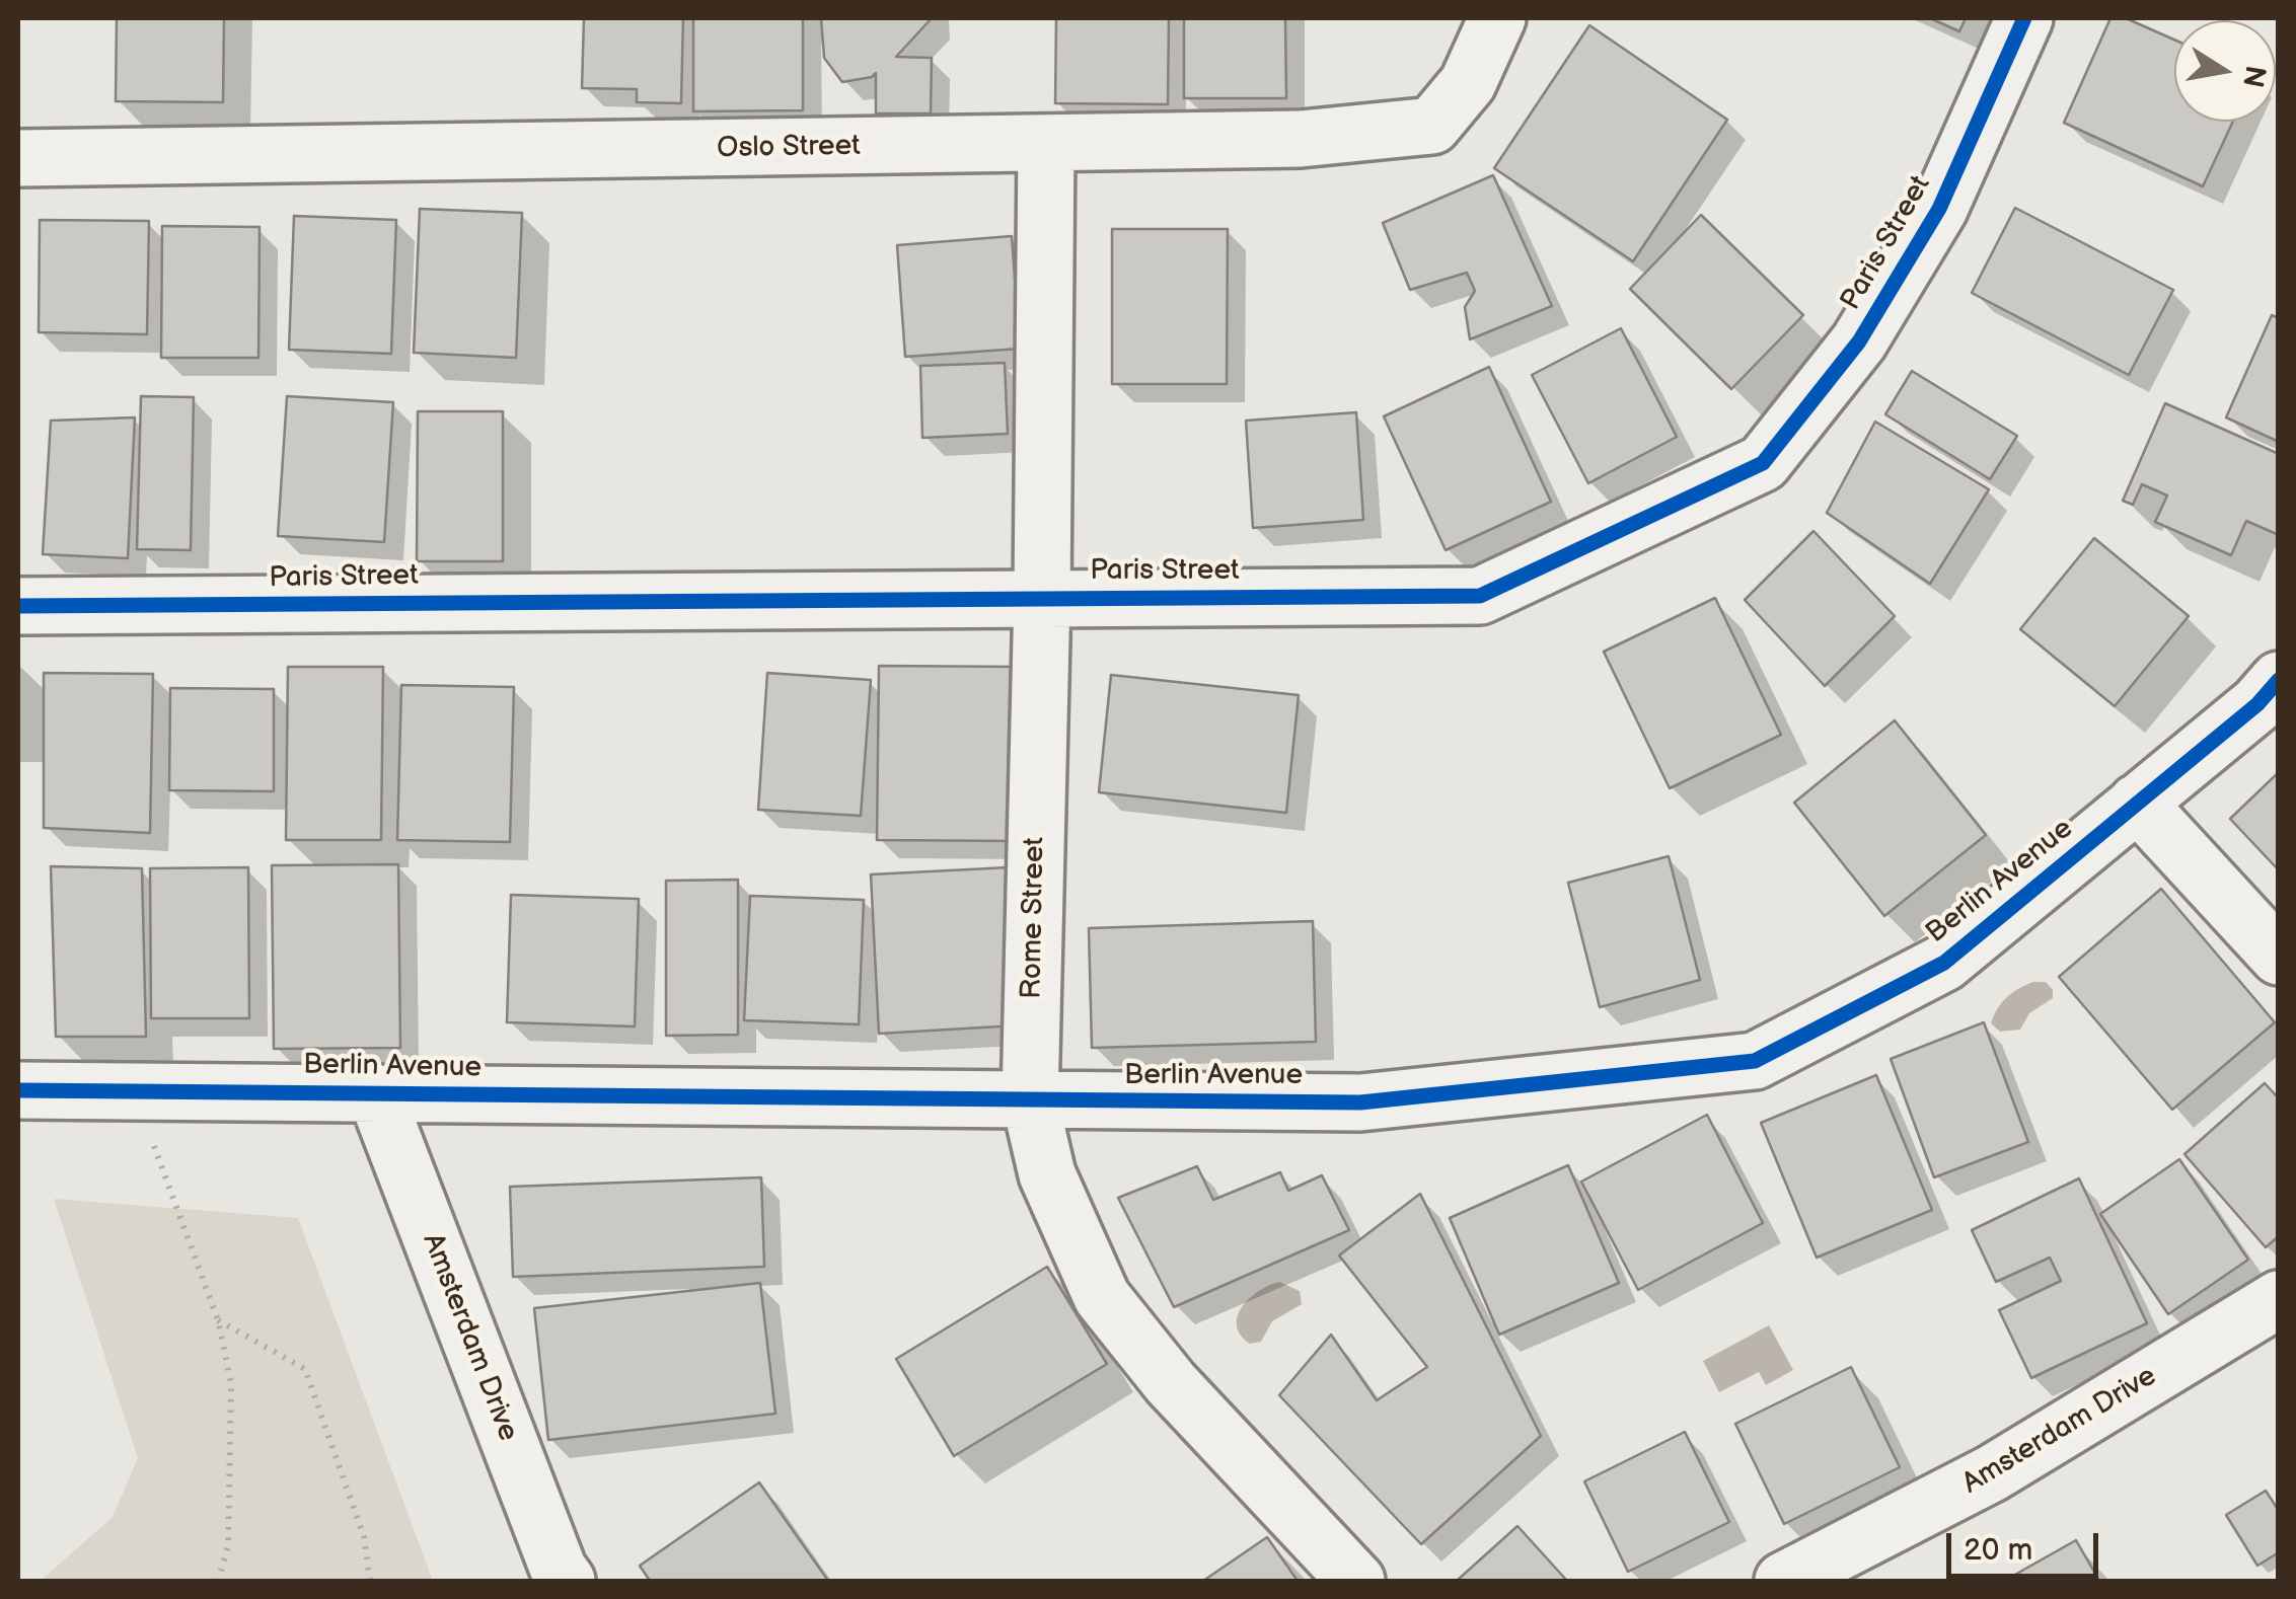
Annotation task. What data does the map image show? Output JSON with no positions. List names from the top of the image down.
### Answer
{
  "streets": {
    "street": [
      "Oslo Street",
      "Paris Street",
      "Berlin Avenue",
      "Rome Street",
      "Amsterdam Drive"
    ]
  },
  "crossings": [
    ["Oslo Street", "Rome Street"],
    ["Paris Street", "Rome Street"],
    ["Berlin Avenue", "Rome Street"],
    ["Berlin Avenue", "Amsterdam Drive"]
  ],
  "scale_bar": "20 m",
  "north": "right"
}
